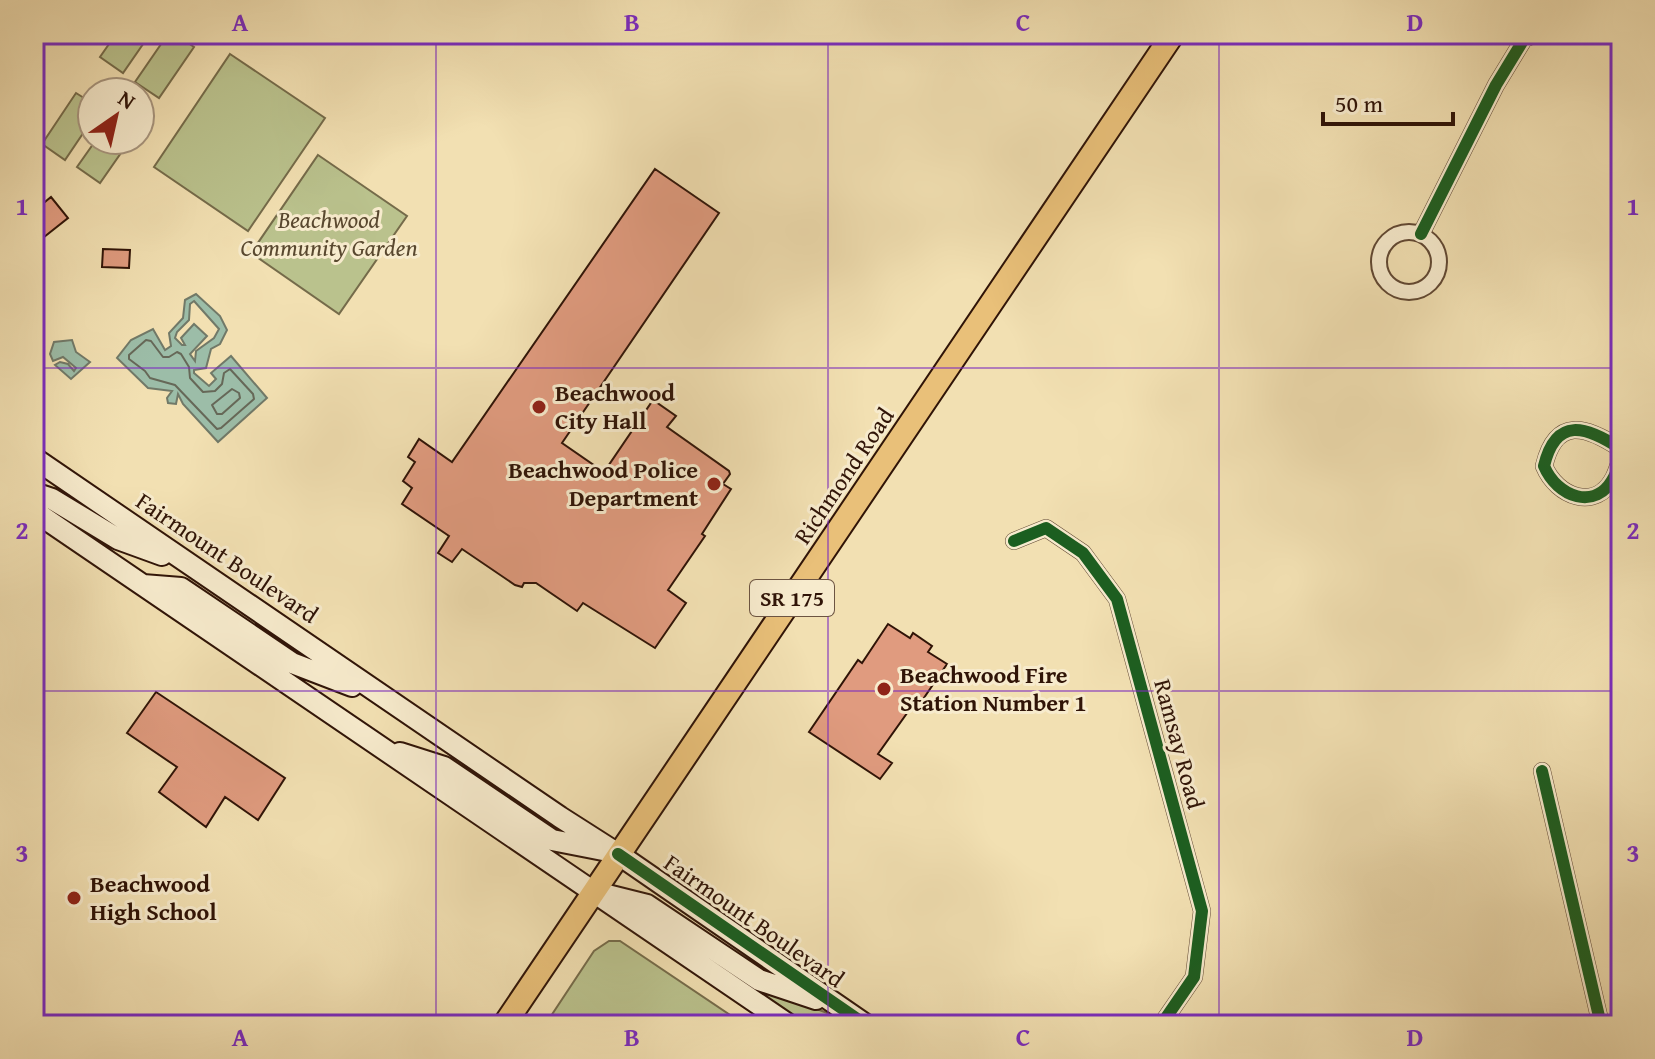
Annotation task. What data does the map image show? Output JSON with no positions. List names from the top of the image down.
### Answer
{
  "streets": {
    "main road": ["Richmond Road", "Fairmount Boulevard", "SR 175"],
    "street": ["Ramsay Road"]
  },
  "crossings": [
    ["Richmond Road", "Fairmount Boulevard"]
  ],
  "parks": ["Beachwood Community Garden"],
  "places": [
    "Beachwood City Hall",
    "Beachwood Police Department",
    "Beachwood Fire Station Number 1",
    "Beachwood High School"
  ],
  "scale_bar": "50 m",
  "north": "top right",
  "grid": {
    "columns": [
      "A",
      "B",
      "C",
      "D"
    ],
    "rows": ["1", "2", "3"]
  }
}
